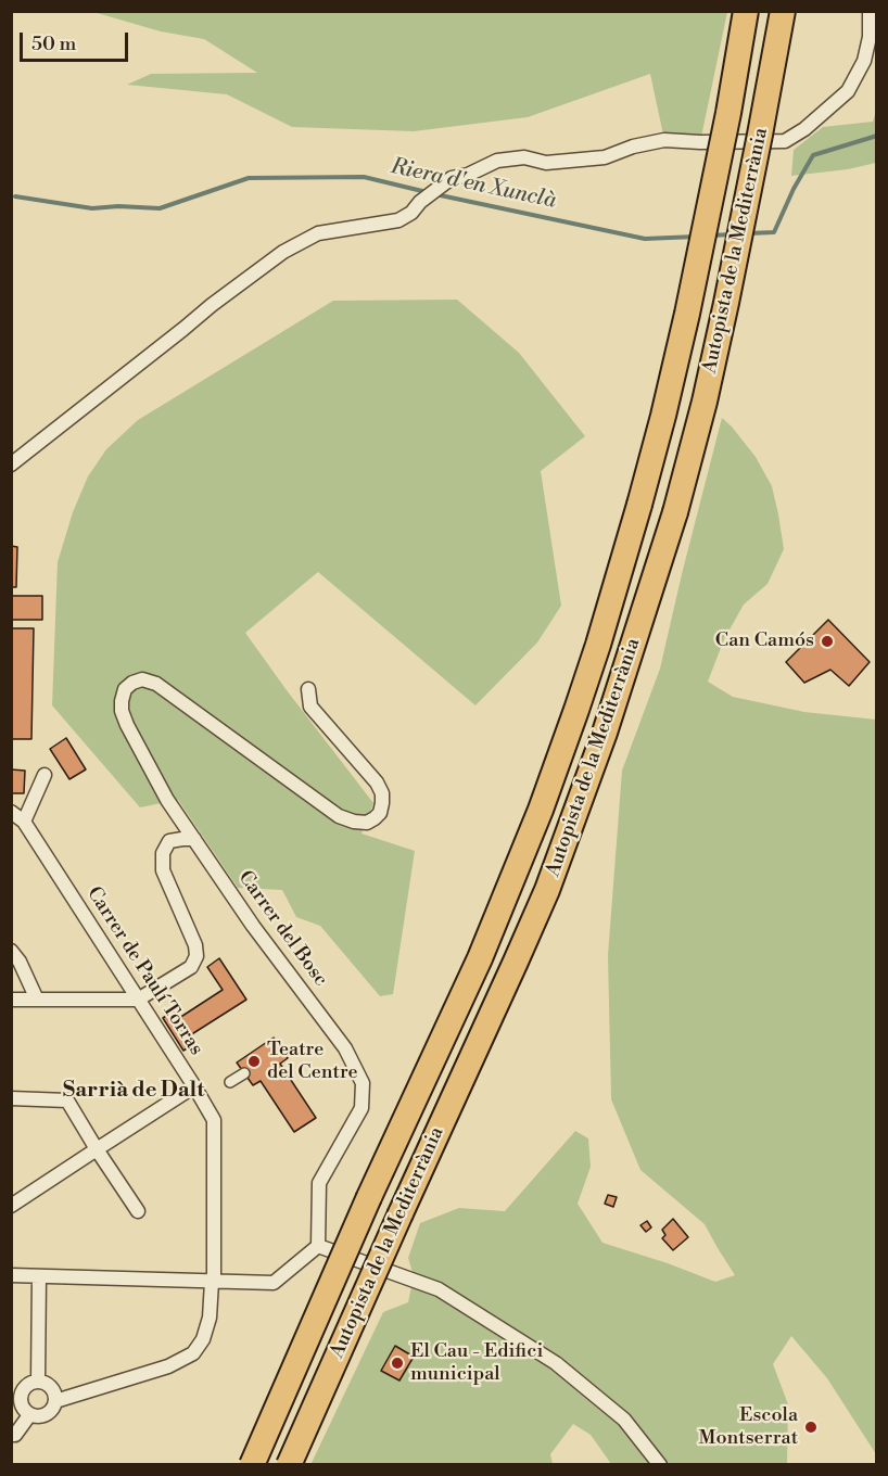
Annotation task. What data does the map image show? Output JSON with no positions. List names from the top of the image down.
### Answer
{
  "streets": {
    "highway": ["Autopista de la Mediterrània"],
    "street": ["Carrer del Bosc", "Carrer de Paulí Torras"]
  },
  "districts": ["Sarrià de Dalt"],
  "water": ["Riera d'en Xunclà"],
  "places": [
    "Can Camós",
    "Teatre del Centre",
    "El Cau - Edifici municipal",
    "Escola Montserrat"
  ],
  "scale_bar": "50 m"
}
